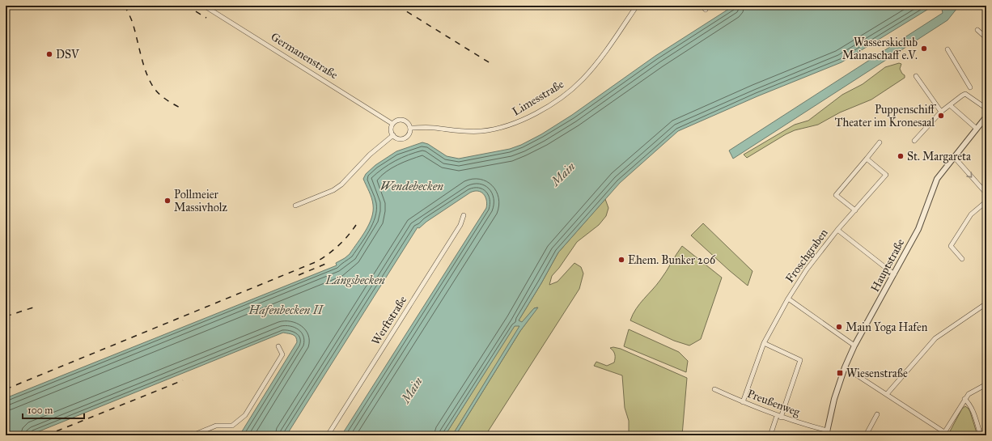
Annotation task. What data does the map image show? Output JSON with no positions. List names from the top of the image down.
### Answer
{
  "streets": {
    "street": [
      "Germanenstraße",
      "Limesstraße",
      "Froschgraben",
      "Hauptstraße",
      "Werftstraße",
      "Preußenweg"
    ]
  },
  "crossings": [
    ["Germanenstraße", "Limesstraße"],
    ["Froschgraben", "Preußenweg"],
    ["Hauptstraße", "Preußenweg"]
  ],
  "water": [
    "Main",
    "Wendebecken",
    "Längsbecken",
    "Hafenbecken II"
  ],
  "places": {
    "other": [
      "Wasserskiclub Mainaschaff e.V.",
      "DSV",
      "Puppenschiff Theater im Kronesaal",
      "St. Margareta",
      "Pollmeier Massivholz",
      "Ehem. Bunker 206",
      "Main Yoga Hafen"
    ],
    "transit": ["Wiesenstraße"]
  },
  "scale_bar": "100 m"
}
